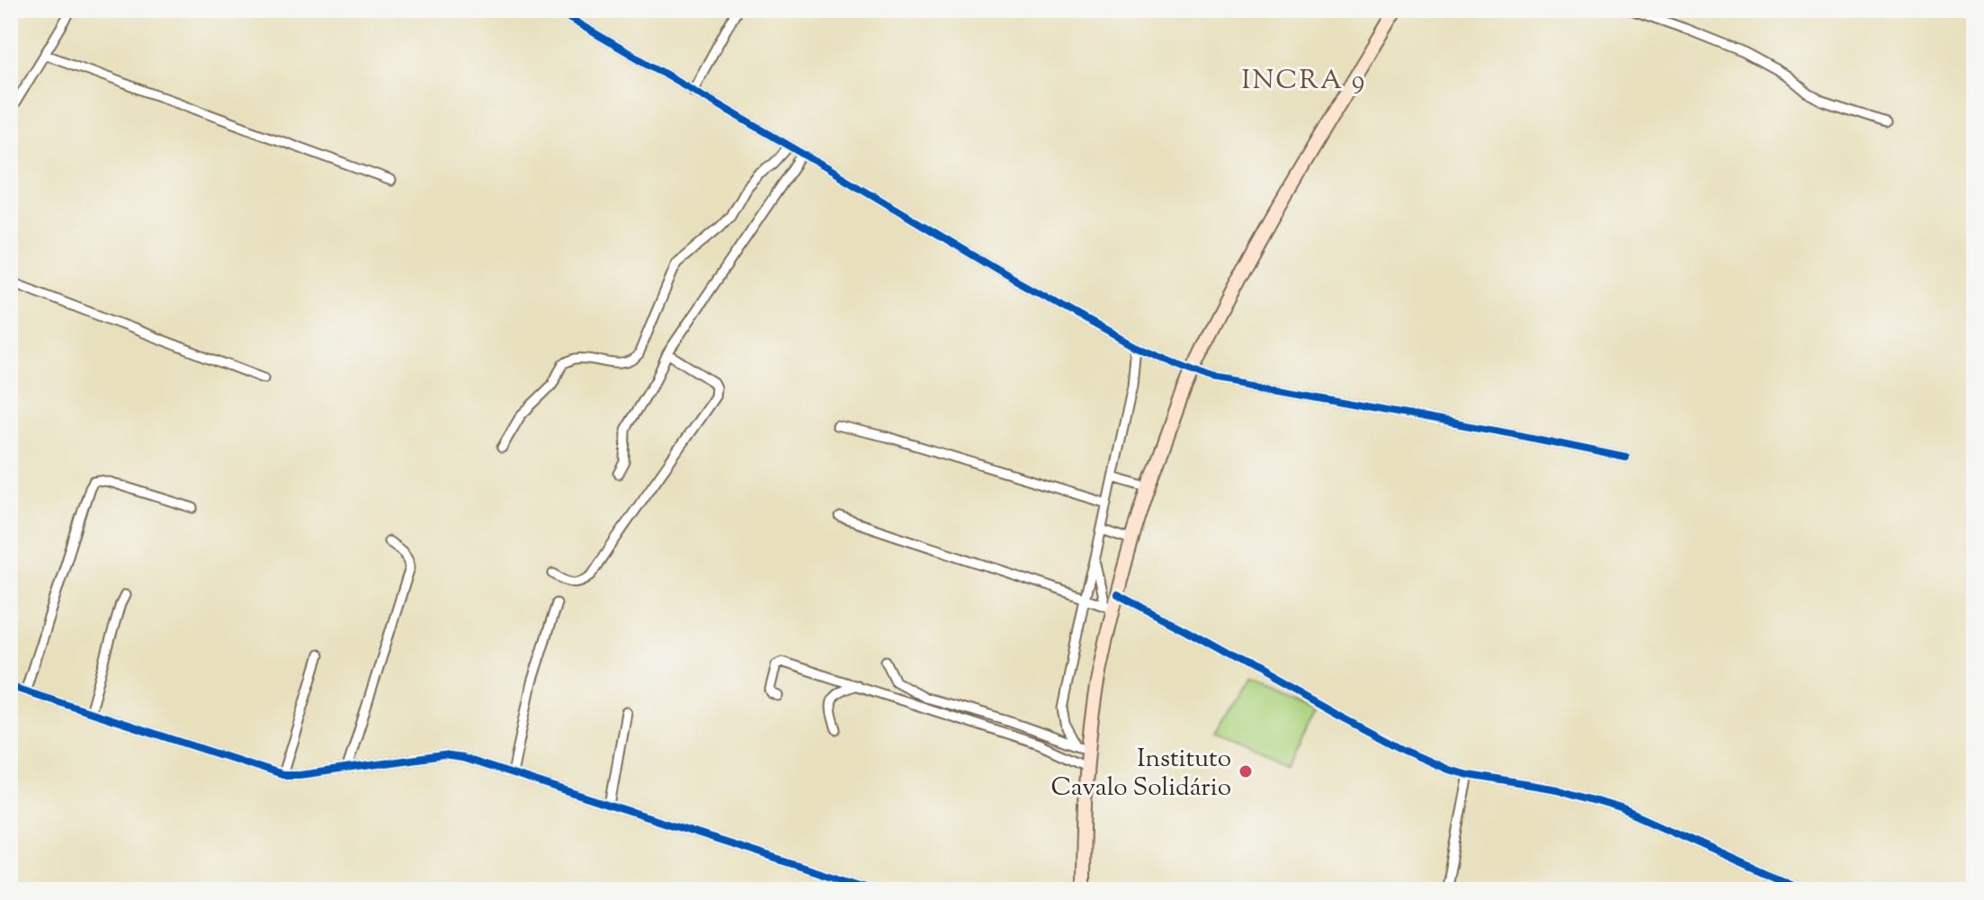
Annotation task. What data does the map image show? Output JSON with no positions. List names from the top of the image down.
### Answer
{
  "districts": ["INCRA 9"],
  "places": ["Instituto Cavalo Solidário"]
}
